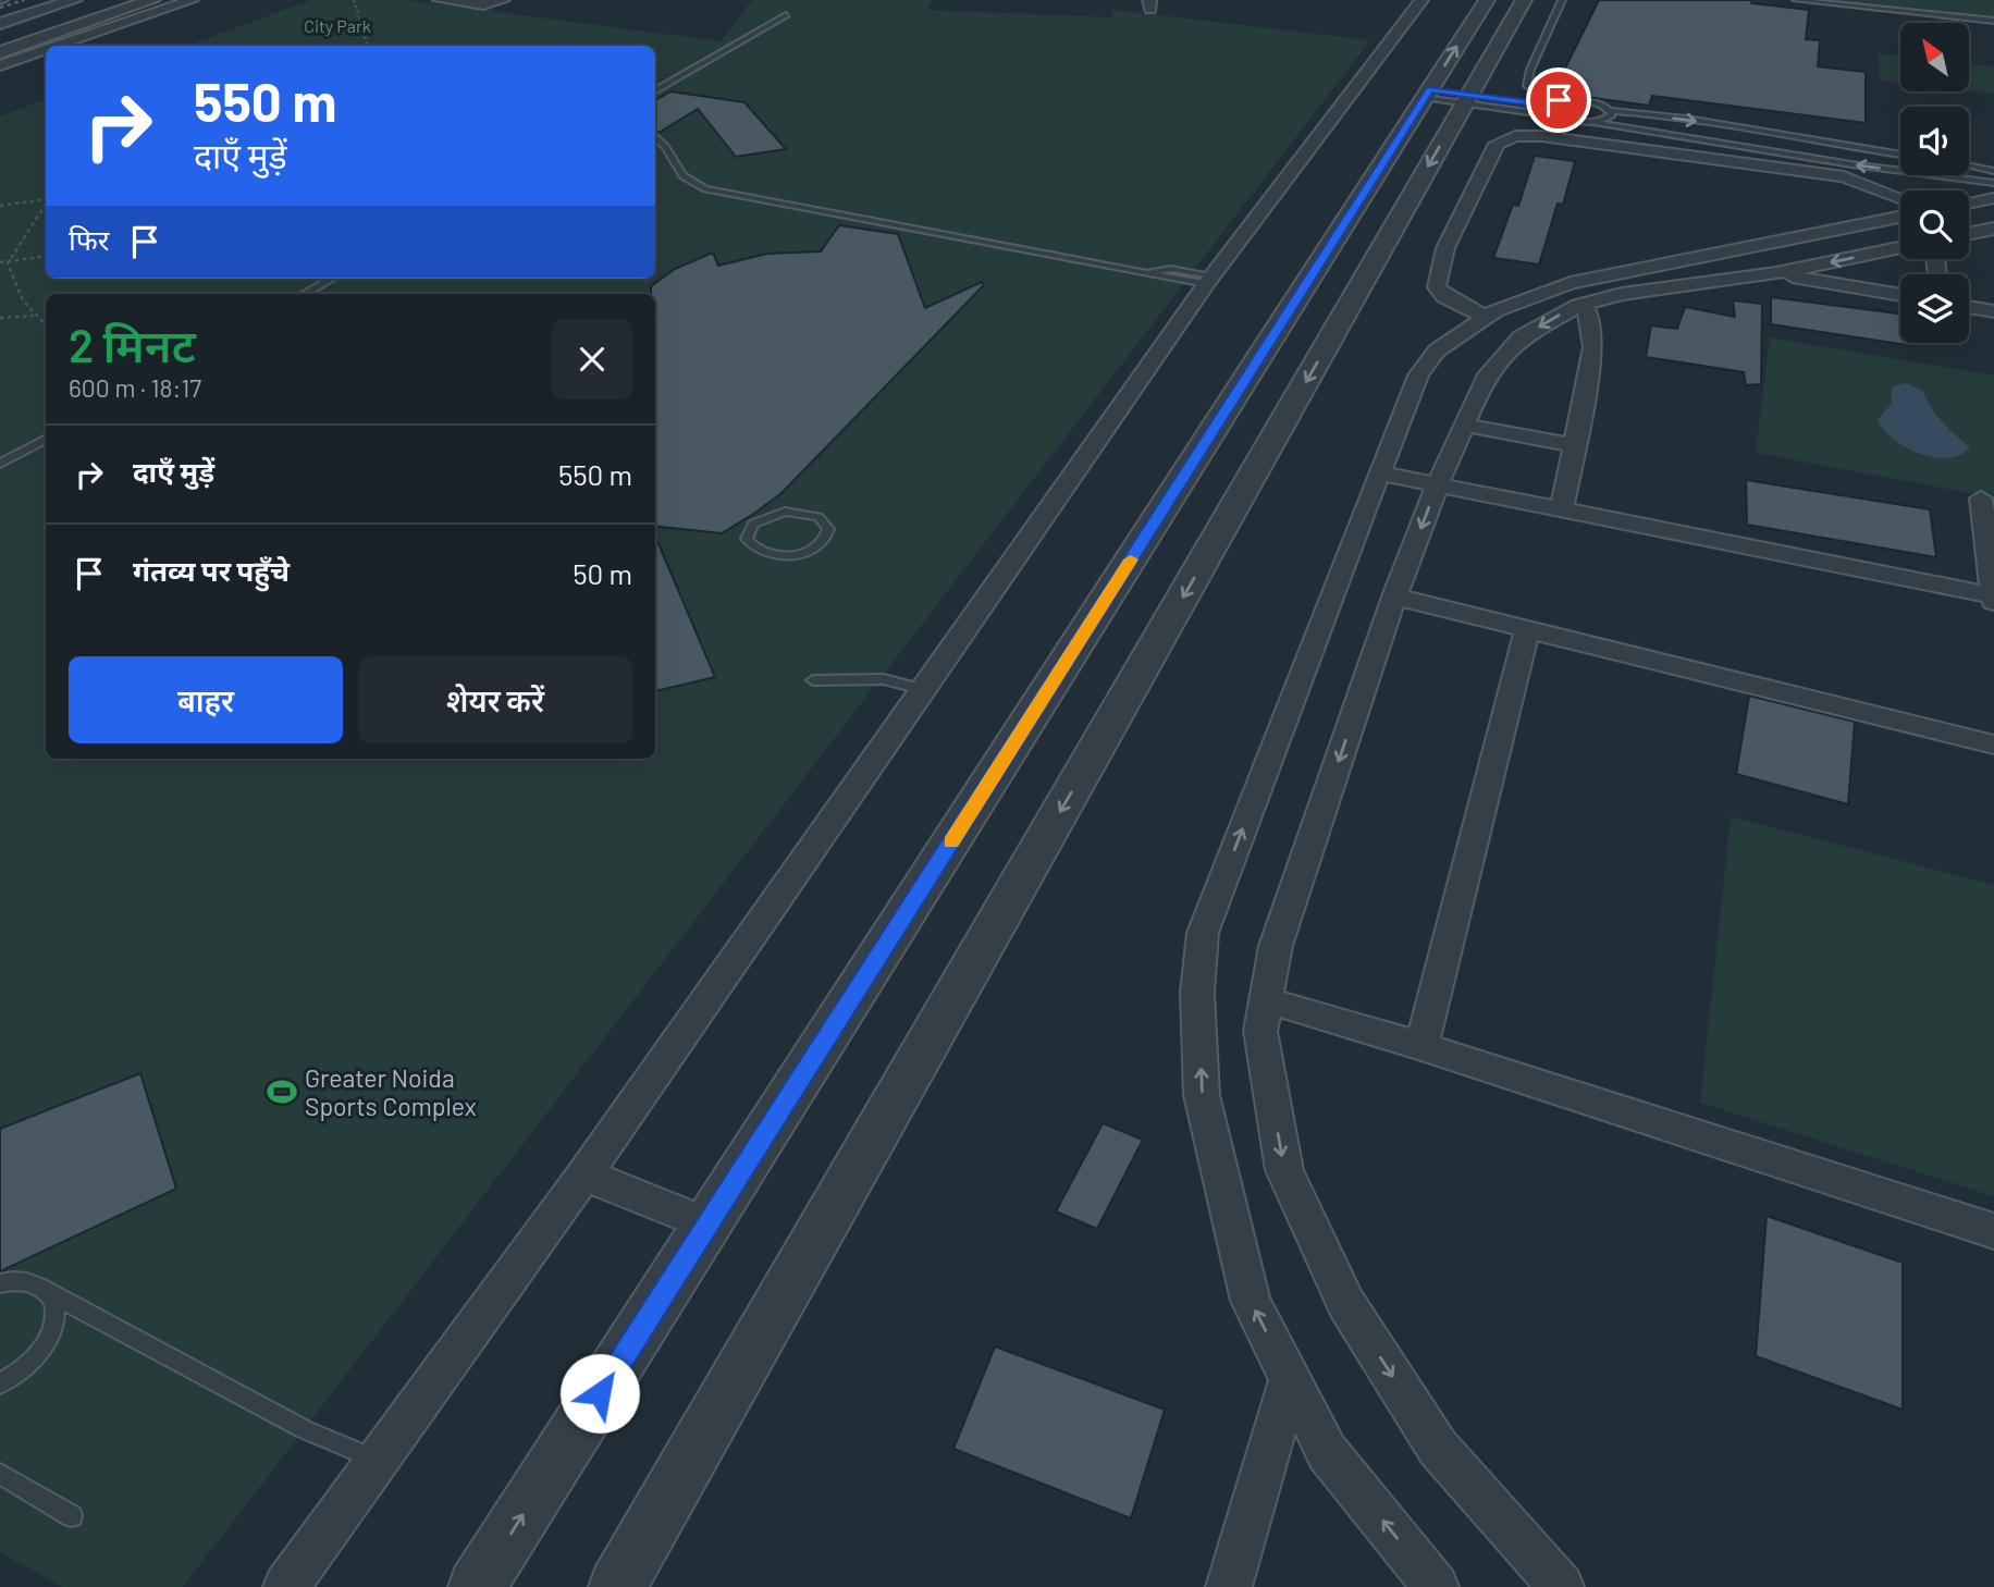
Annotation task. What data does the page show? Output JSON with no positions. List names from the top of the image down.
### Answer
{
  "parks": ["City Park"],
  "places": {
    "sports": ["Greater Noida Sports Complex"]
  },
  "north": "top left",
  "page": {
    "turn": ["550 m", "दाएँ मुड़ें"],
    "then": "फिर",
    "heading": ["2 मिनट", "600 m · 18:17"],
    "list": [
      {
        "name": "दाएँ मुड़ें",
        "value": "550 m"
      },
      {
        "name": "गंतव्य पर पहुँचे",
        "value": "50 m"
      }
    ],
    "buttons": ["बाहर", "शेयर करें"]
  }
}
